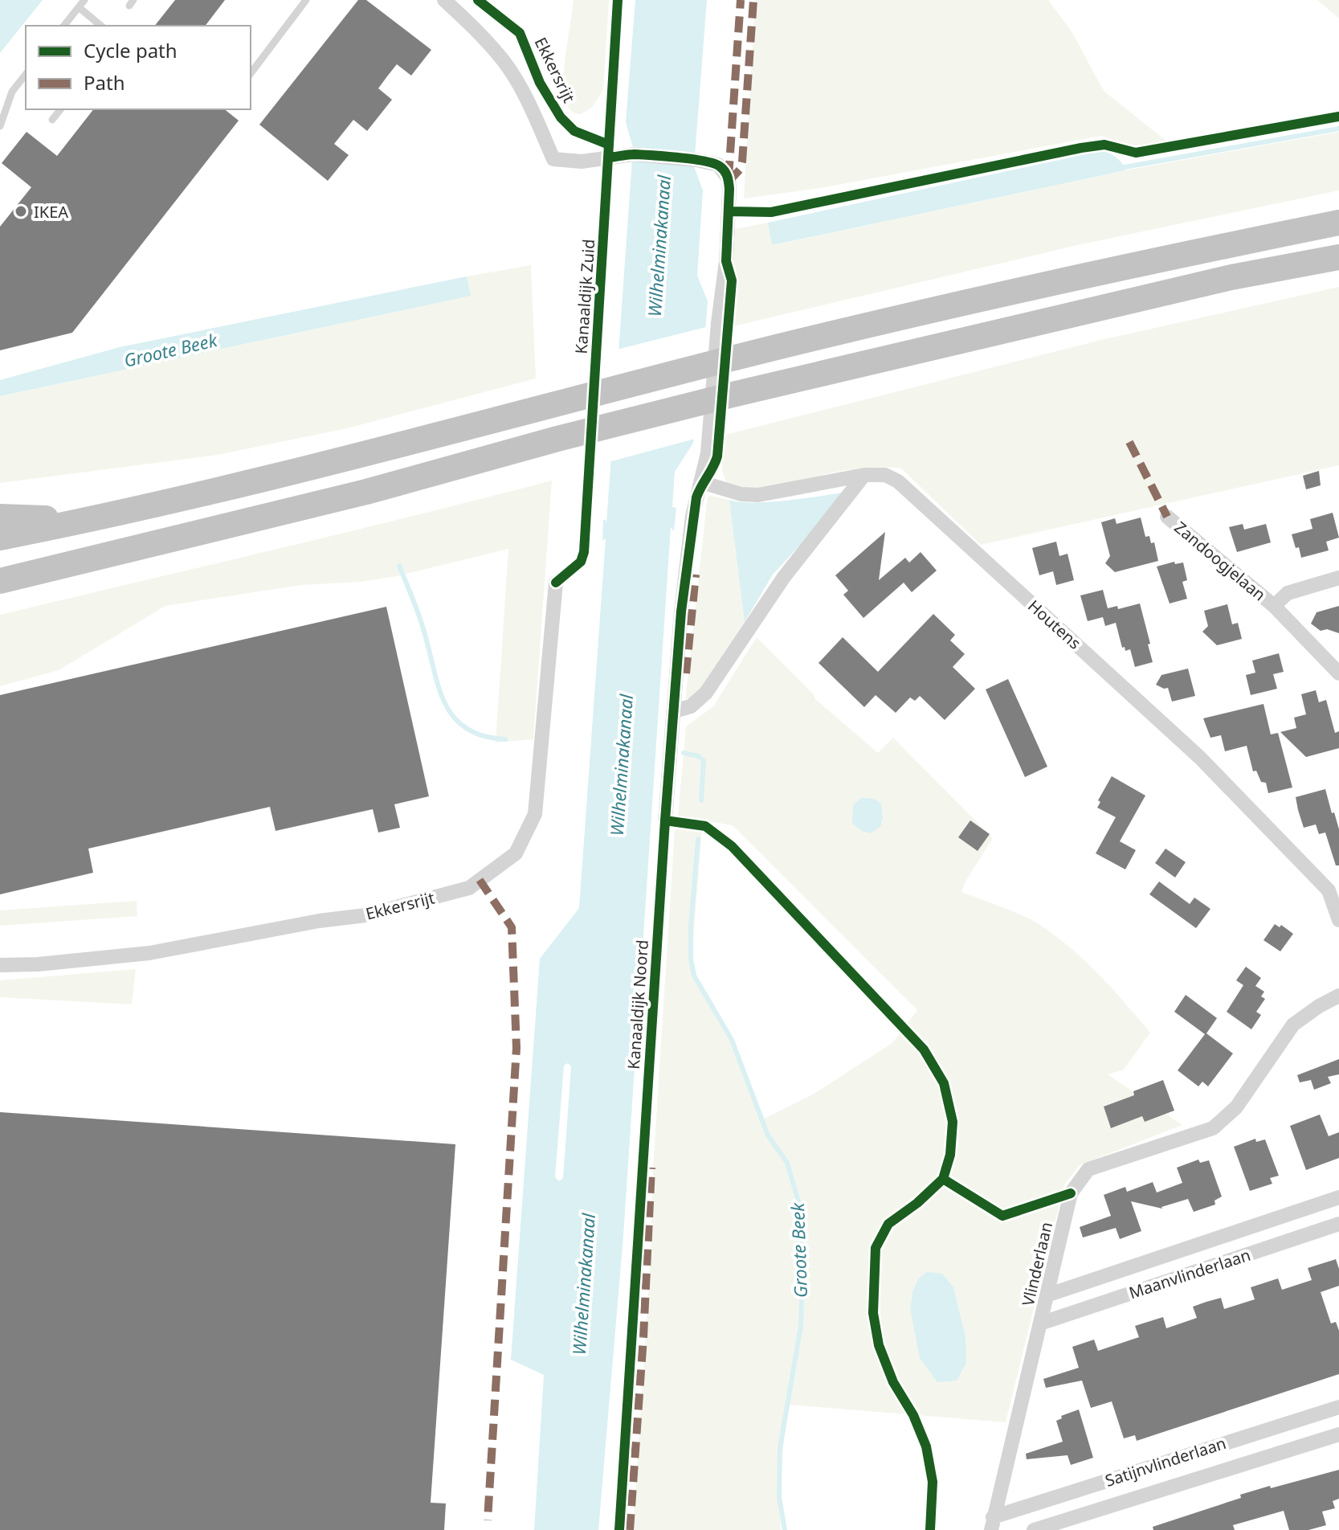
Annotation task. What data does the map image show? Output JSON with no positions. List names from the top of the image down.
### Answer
{
  "streets": {
    "street": [
      "Ekkersrijt",
      "Zandoogjelaan",
      "Houtens",
      "Vlinderlaan",
      "Maanvlinderlaan",
      "Satijnvlinderlaan"
    ],
    "cycle path": ["Kanaaldijk Zuid", "Kanaaldijk Noord"]
  },
  "crossings": [
    ["Vlinderlaan", "Maanvlinderlaan"],
    ["Vlinderlaan", "Satijnvlinderlaan"]
  ],
  "water": ["Wilhelminakanaal", "Groote Beek"],
  "places": ["IKEA"],
  "legend": ["Cycle path", "Path"]
}
